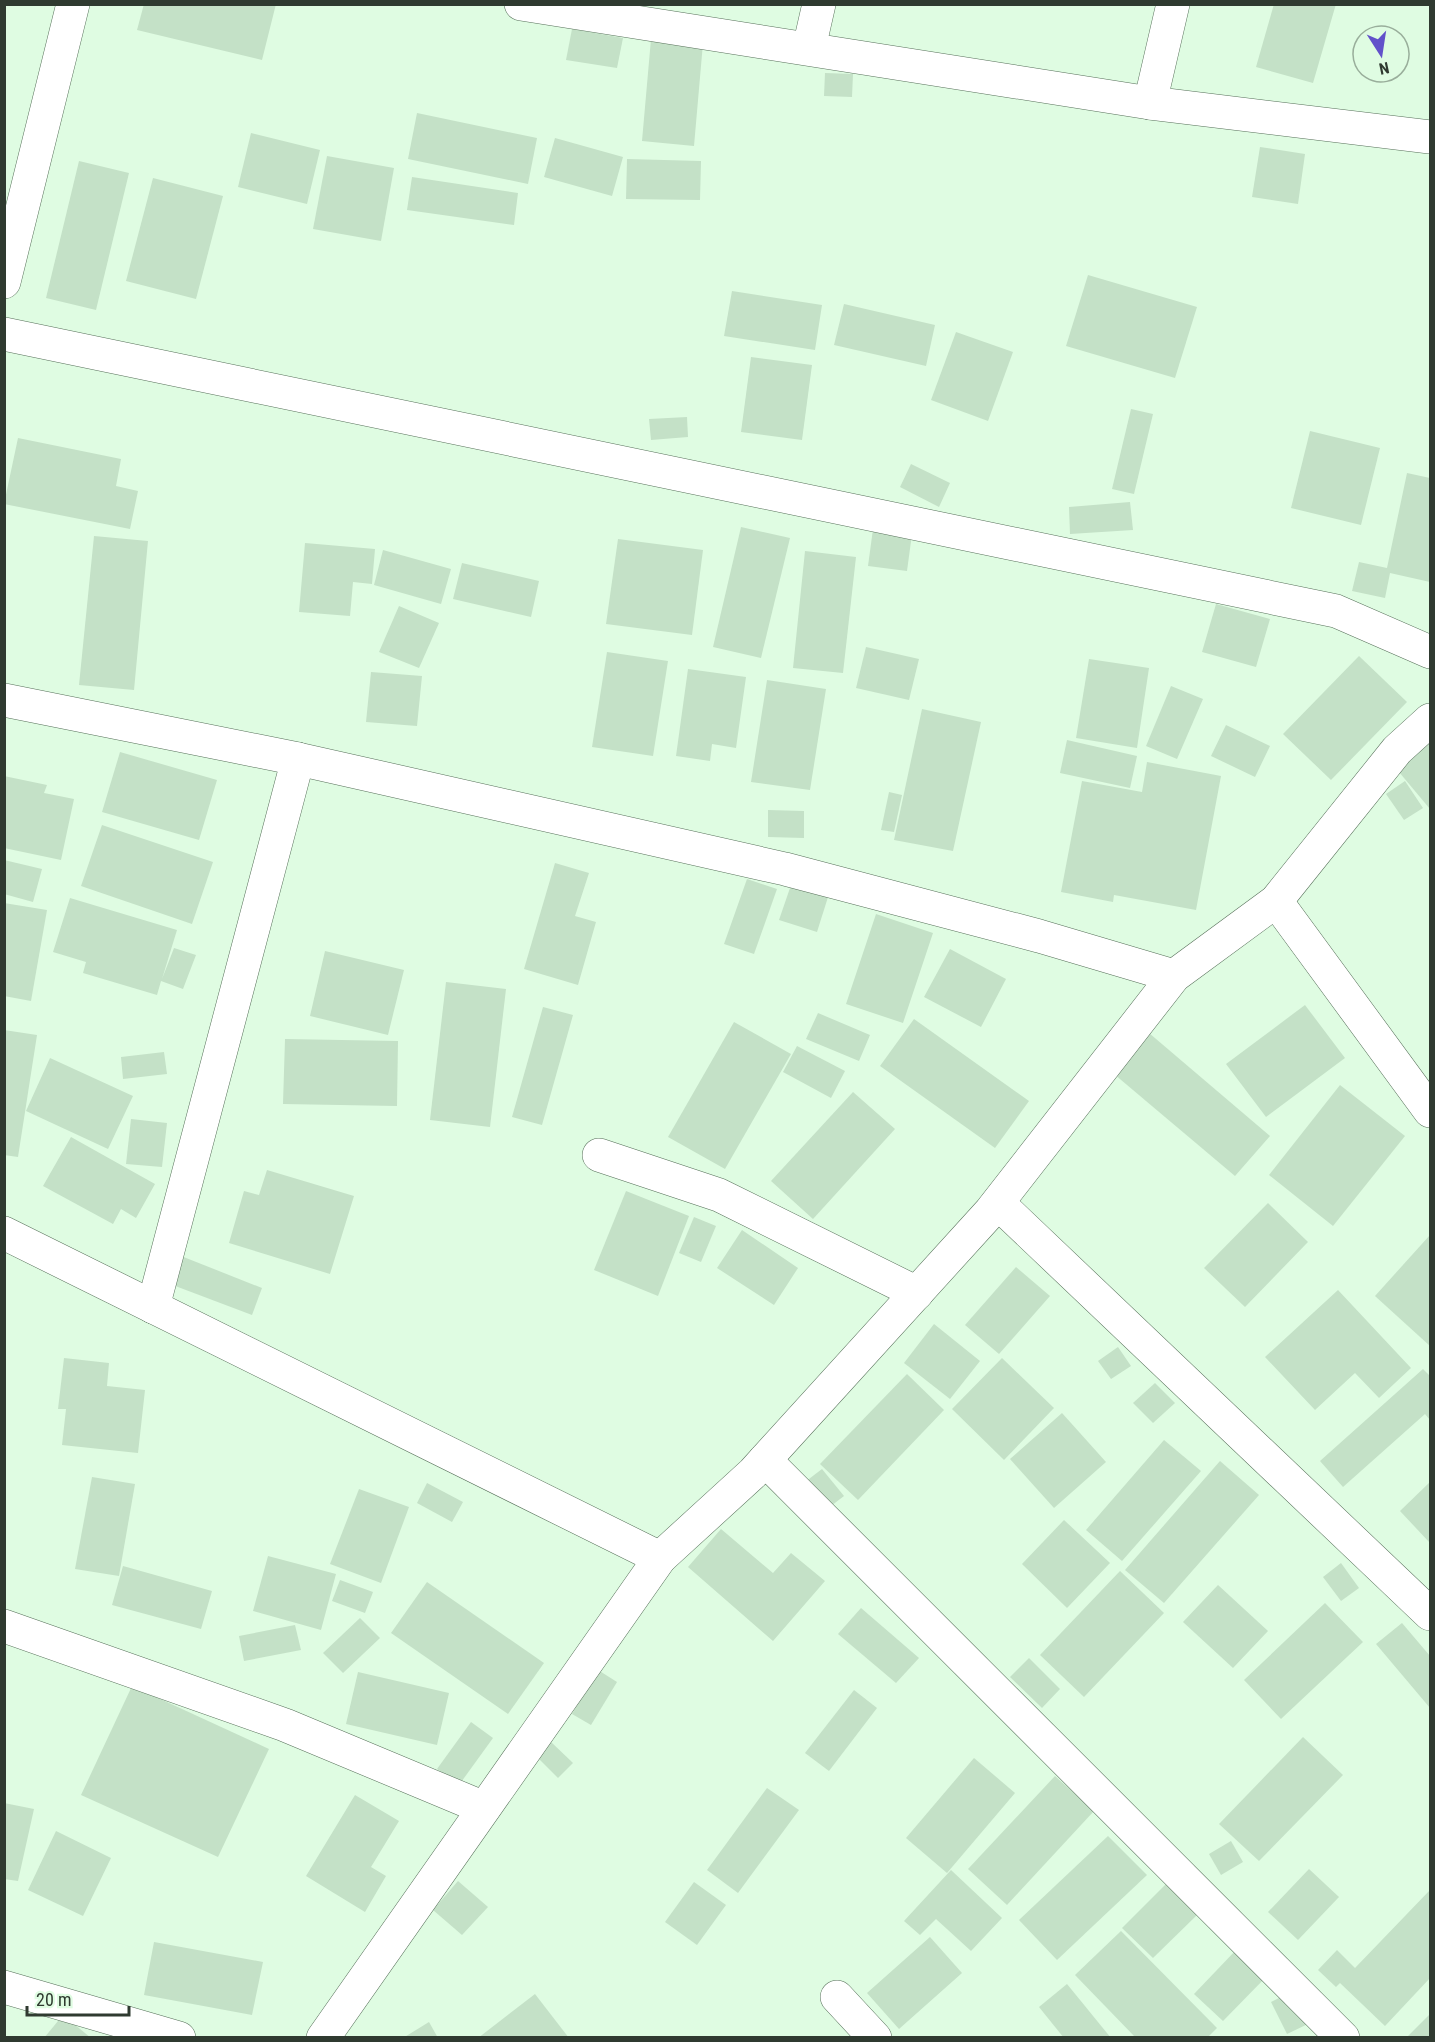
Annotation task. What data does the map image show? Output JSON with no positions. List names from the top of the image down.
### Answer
{
  "scale_bar": "20 m",
  "north": "bottom"
}
